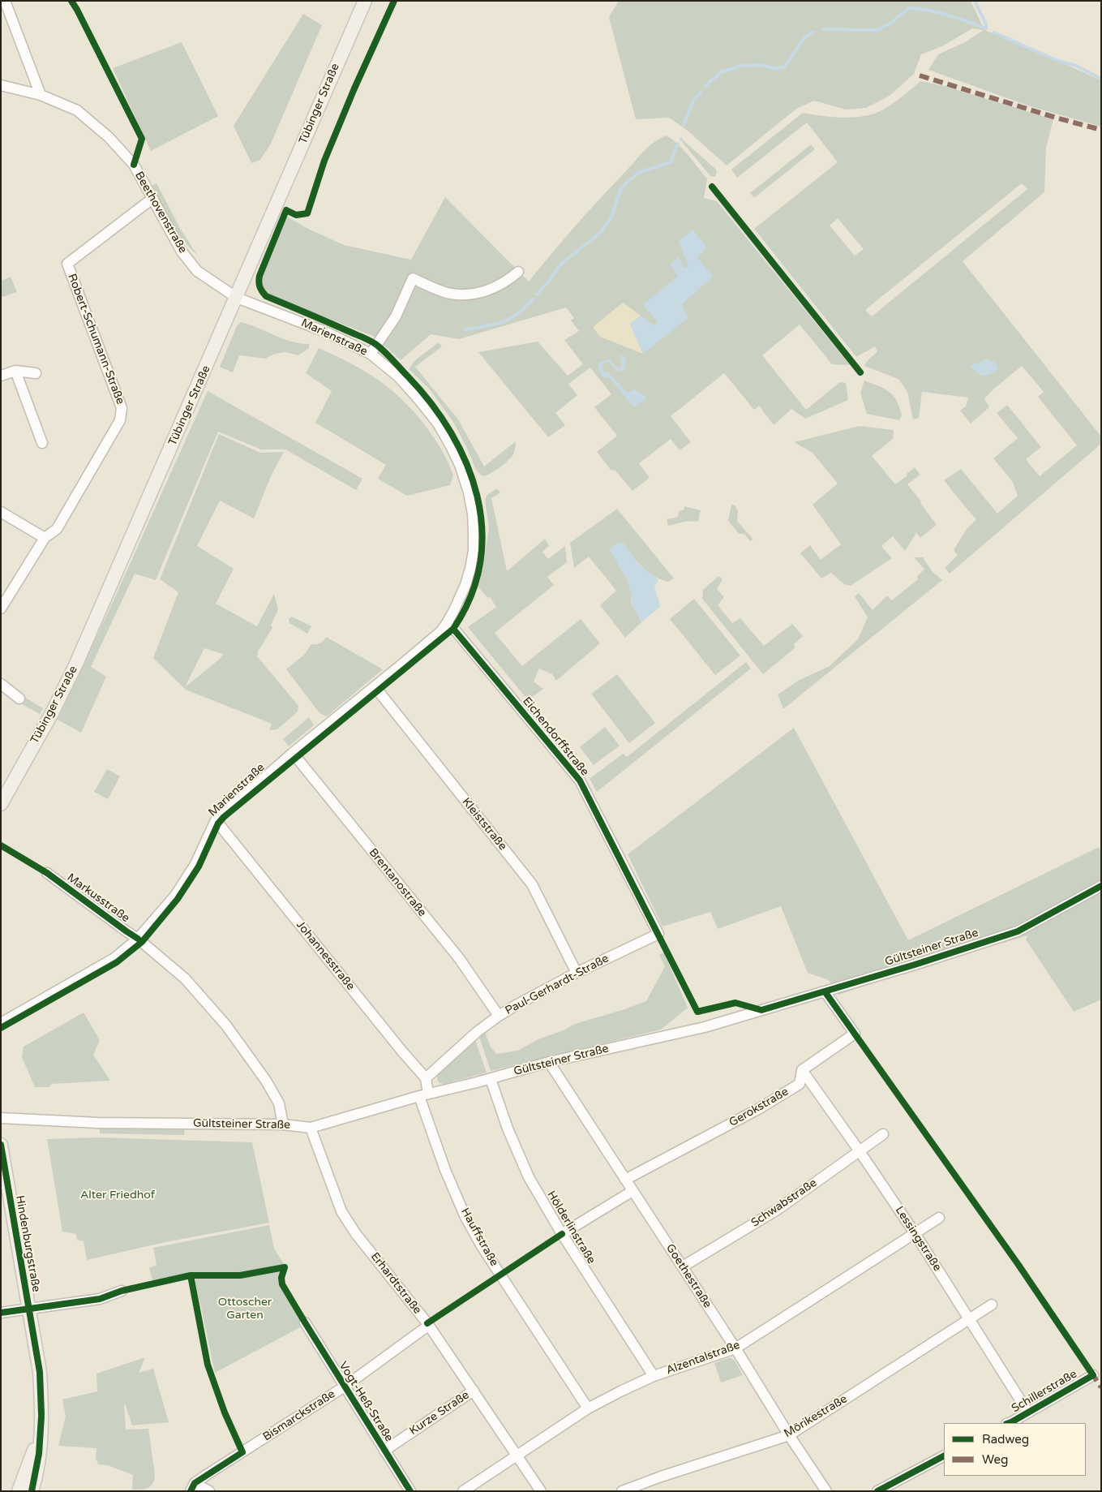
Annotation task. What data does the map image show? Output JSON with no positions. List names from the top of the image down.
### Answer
{
  "streets": {
    "main road": ["Tübinger Straße", "Hindenburgstraße"],
    "street": [
      "Beethovenstraße",
      "Marienstraße",
      "Robert-Schumann-Straße",
      "Eichendorffstraße",
      "Kleiststraße",
      "Brentanostraße",
      "Markusstraße",
      "Gültsteiner Straße",
      "Johannesstraße",
      "Paul-Gerhardt-Straße",
      "Gerokstraße",
      "Schwabstraße",
      "Hölderlinstraße",
      "Hauffstraße",
      "Lessingstraße",
      "Goethestraße",
      "Erhardtstraße",
      "Alzentalstraße",
      "Schillerstraße",
      "Vogt-Heß-Straße",
      "Kurze Straße",
      "Bismarckstraße",
      "Mörikestraße"
    ]
  },
  "crossings": [
    ["Tübinger Straße", "Beethovenstraße"],
    ["Tübinger Straße", "Marienstraße"],
    ["Beethovenstraße", "Marienstraße"],
    ["Beethovenstraße", "Robert-Schumann-Straße"],
    ["Marienstraße", "Eichendorffstraße"],
    ["Marienstraße", "Kleiststraße"],
    ["Marienstraße", "Brentanostraße"],
    ["Marienstraße", "Markusstraße"],
    ["Marienstraße", "Johannesstraße"],
    ["Eichendorffstraße", "Paul-Gerhardt-Straße"],
    ["Kleiststraße", "Paul-Gerhardt-Straße"],
    ["Brentanostraße", "Paul-Gerhardt-Straße"],
    ["Markusstraße", "Gültsteiner Straße"],
    ["Gültsteiner Straße", "Hölderlinstraße"],
    ["Gültsteiner Straße", "Hauffstraße"],
    ["Gültsteiner Straße", "Goethestraße"],
    ["Gültsteiner Straße", "Erhardtstraße"],
    ["Johannesstraße", "Paul-Gerhardt-Straße"],
    ["Gerokstraße", "Lessingstraße"],
    ["Gerokstraße", "Goethestraße"],
    ["Schwabstraße", "Lessingstraße"],
    ["Schwabstraße", "Goethestraße"],
    ["Hölderlinstraße", "Alzentalstraße"],
    ["Hauffstraße", "Alzentalstraße"],
    ["Lessingstraße", "Alzentalstraße"],
    ["Lessingstraße", "Schillerstraße"],
    ["Lessingstraße", "Mörikestraße"],
    ["Goethestraße", "Alzentalstraße"],
    ["Goethestraße", "Mörikestraße"],
    ["Erhardtstraße", "Alzentalstraße"],
    ["Erhardtstraße", "Kurze Straße"],
    ["Erhardtstraße", "Bismarckstraße"],
    ["Vogt-Heß-Straße", "Kurze Straße"],
    ["Vogt-Heß-Straße", "Bismarckstraße"]
  ],
  "parks": ["Alter Friedhof", "Ottoscher Garten"],
  "legend": ["Radweg", "Weg"]
}
